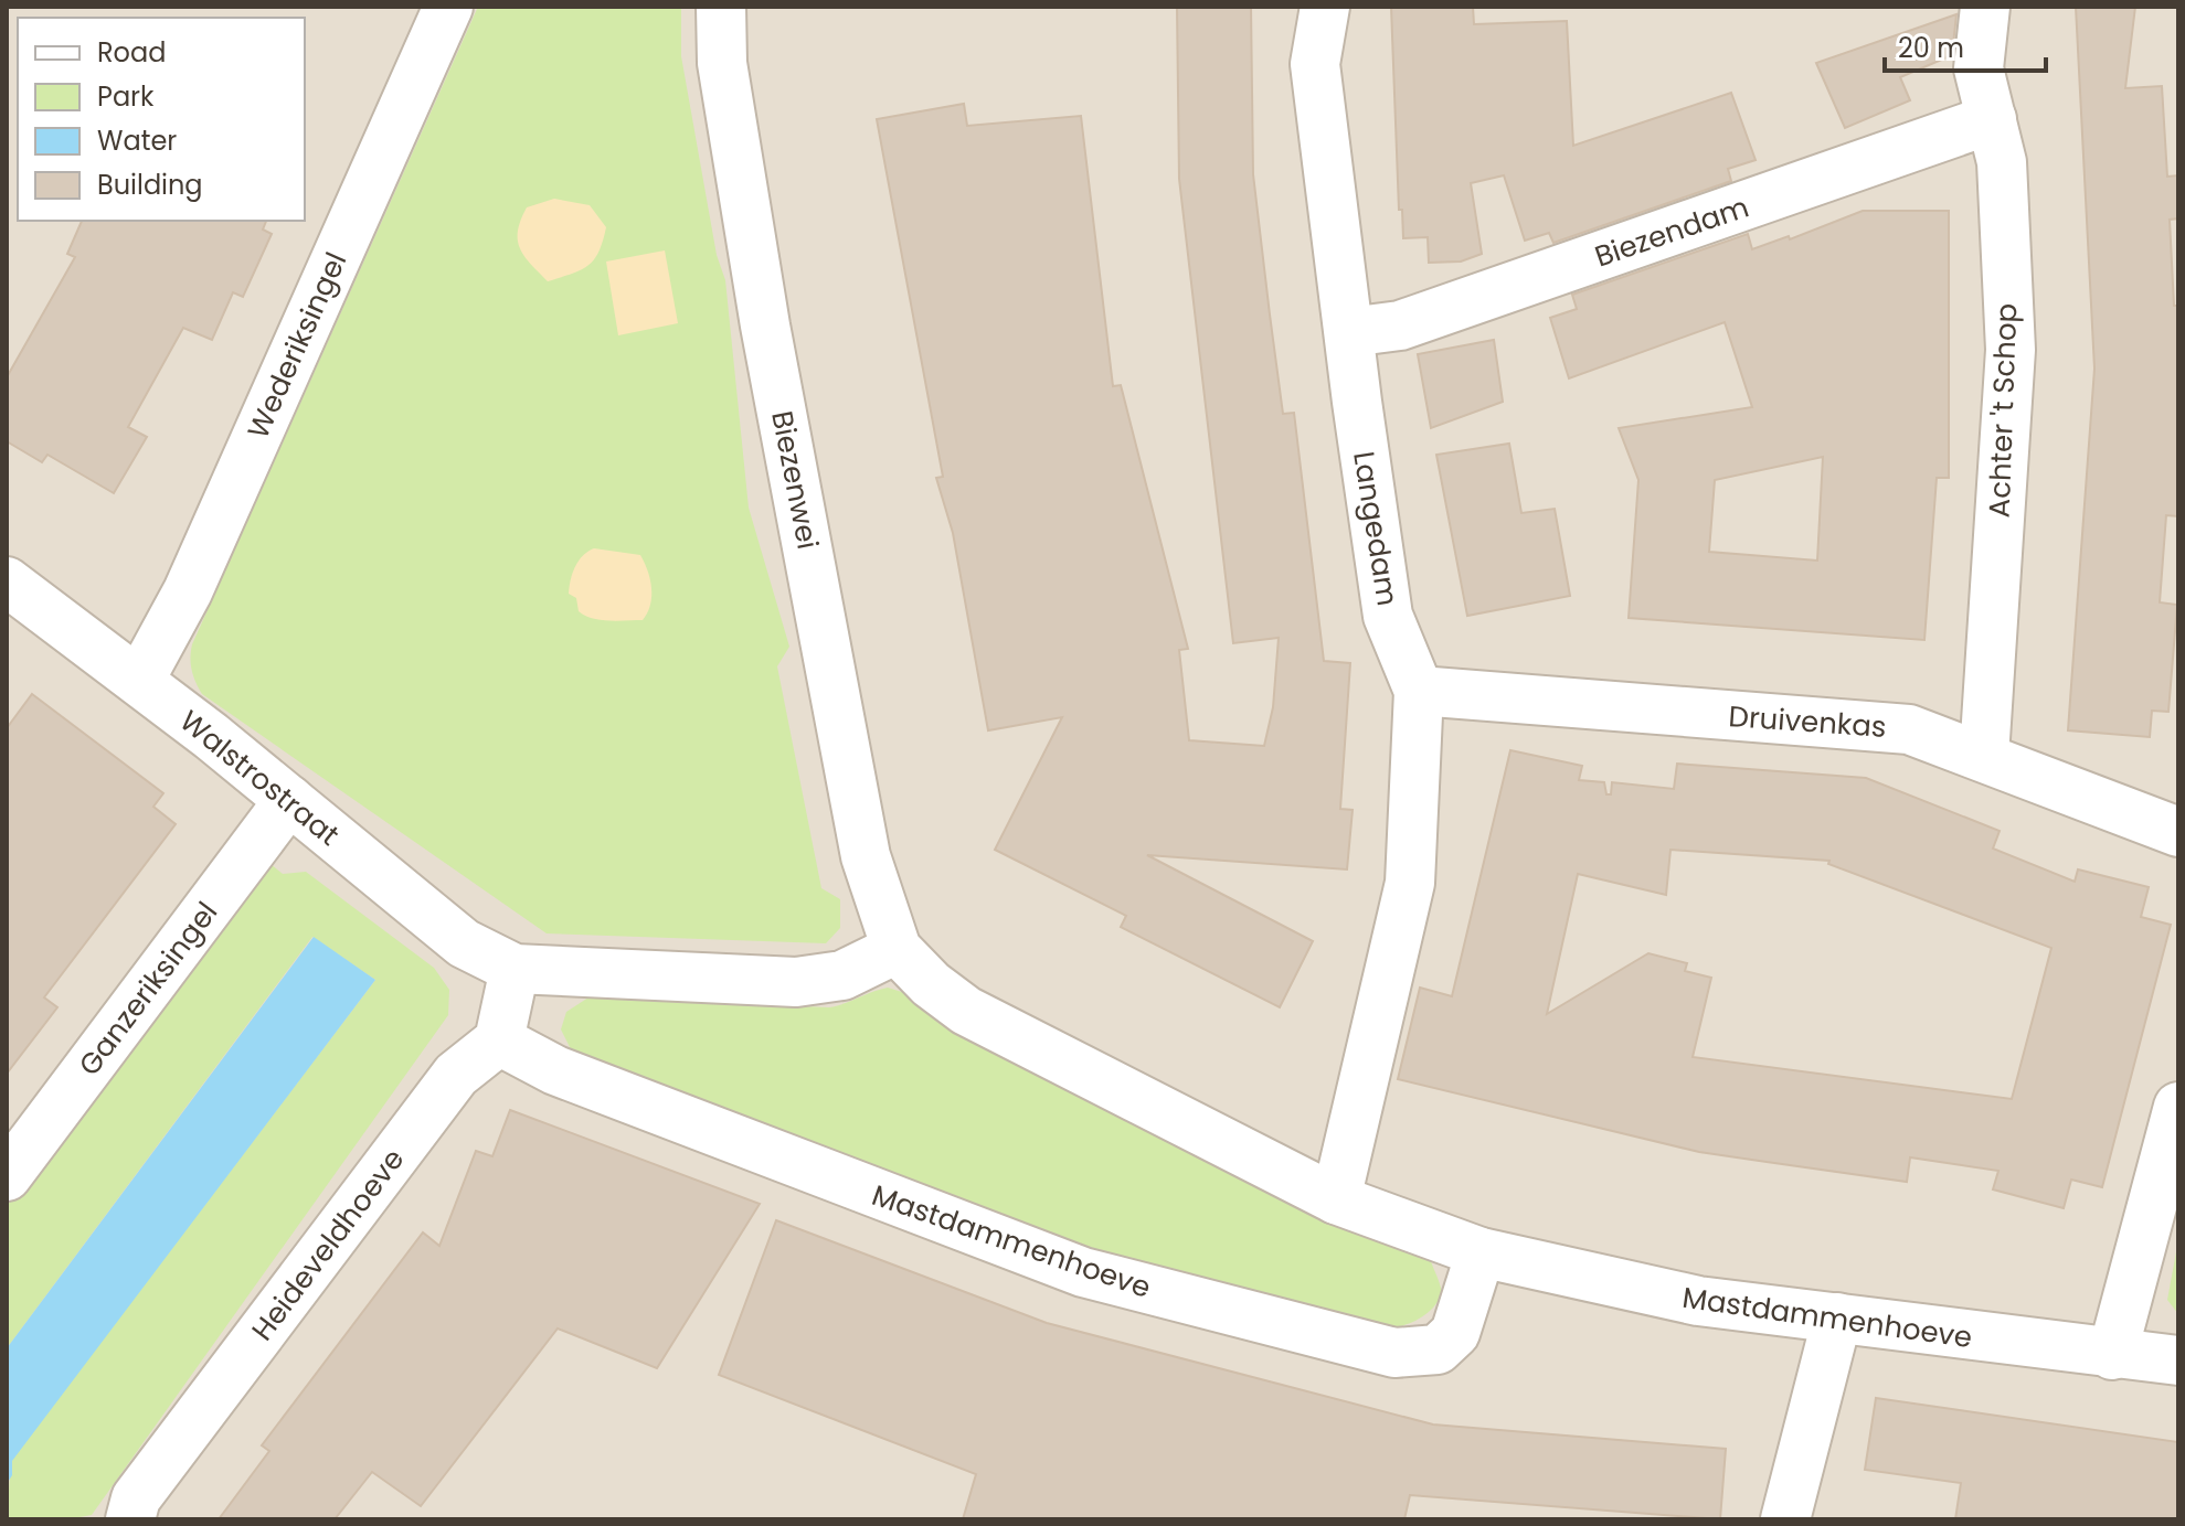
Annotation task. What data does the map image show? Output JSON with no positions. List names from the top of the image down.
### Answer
{
  "streets": {
    "street": [
      "Biezendam",
      "Wederiksingel",
      "Achter 't Schop",
      "Biezenwei",
      "Langedam",
      "Druivenkas",
      "Walstrostraat",
      "Ganzeriksingel",
      "Mastdammenhoeve",
      "Heideveldhoeve"
    ]
  },
  "crossings": [
    ["Biezendam", "Achter 't Schop"],
    ["Biezendam", "Langedam"],
    ["Wederiksingel", "Walstrostraat"],
    ["Achter 't Schop", "Druivenkas"],
    ["Biezenwei", "Mastdammenhoeve"],
    ["Langedam", "Druivenkas"],
    ["Langedam", "Mastdammenhoeve"],
    ["Walstrostraat", "Ganzeriksingel"],
    ["Mastdammenhoeve", "Heideveldhoeve"]
  ],
  "legend": [
    "Road",
    "Park",
    "Water",
    "Building"
  ],
  "scale_bar": "20 m"
}
